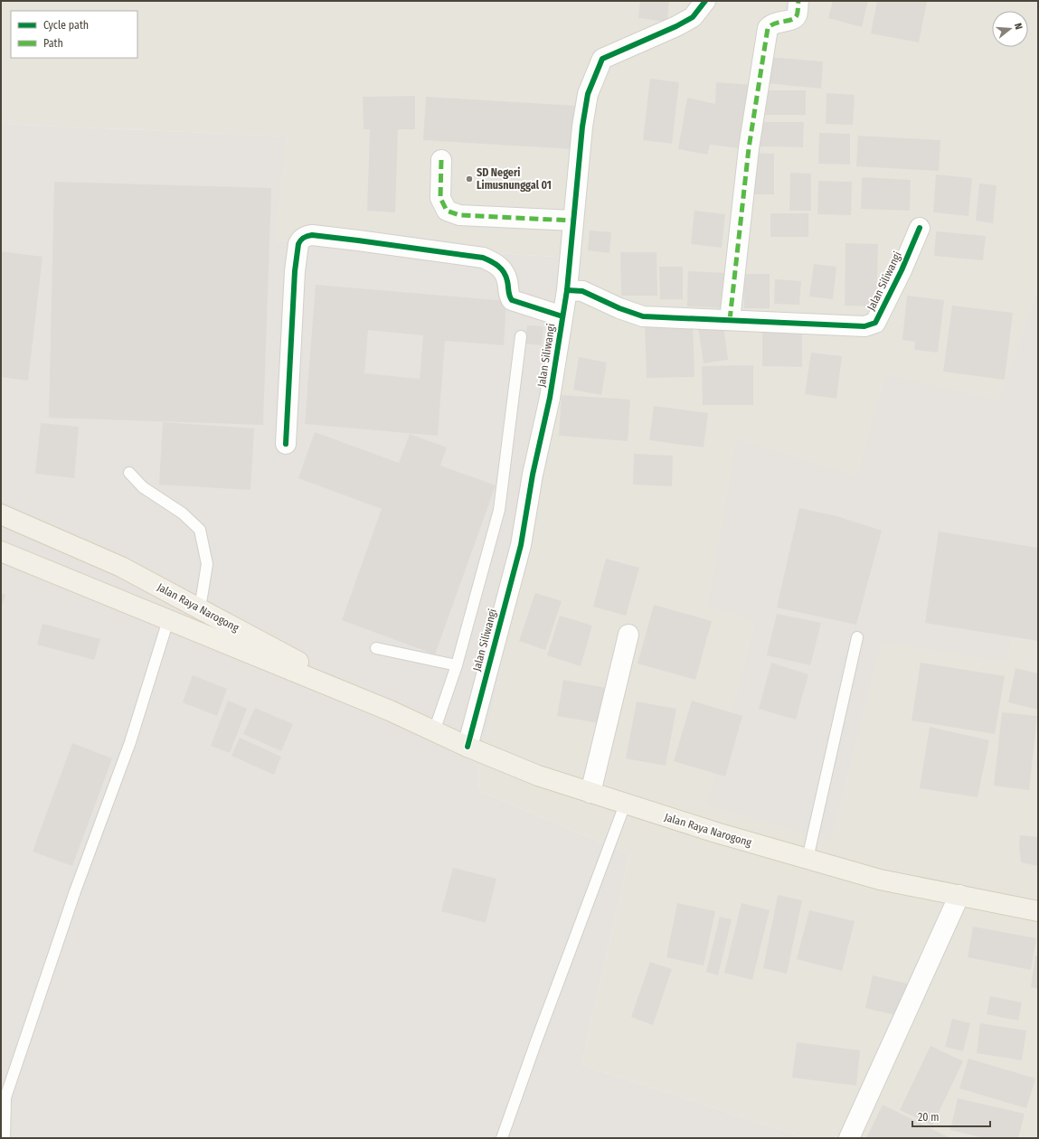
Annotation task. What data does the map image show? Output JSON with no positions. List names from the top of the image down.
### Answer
{
  "streets": {
    "main road": ["Jalan Raya Narogong"],
    "street": ["Jalan Siliwangi"]
  },
  "crossings": [
    ["Jalan Siliwangi", "Jalan Raya Narogong"]
  ],
  "places": ["SD Negeri Limusnunggal 01"],
  "legend": ["Cycle path", "Path"],
  "scale_bar": "20 m",
  "north": "right"
}
